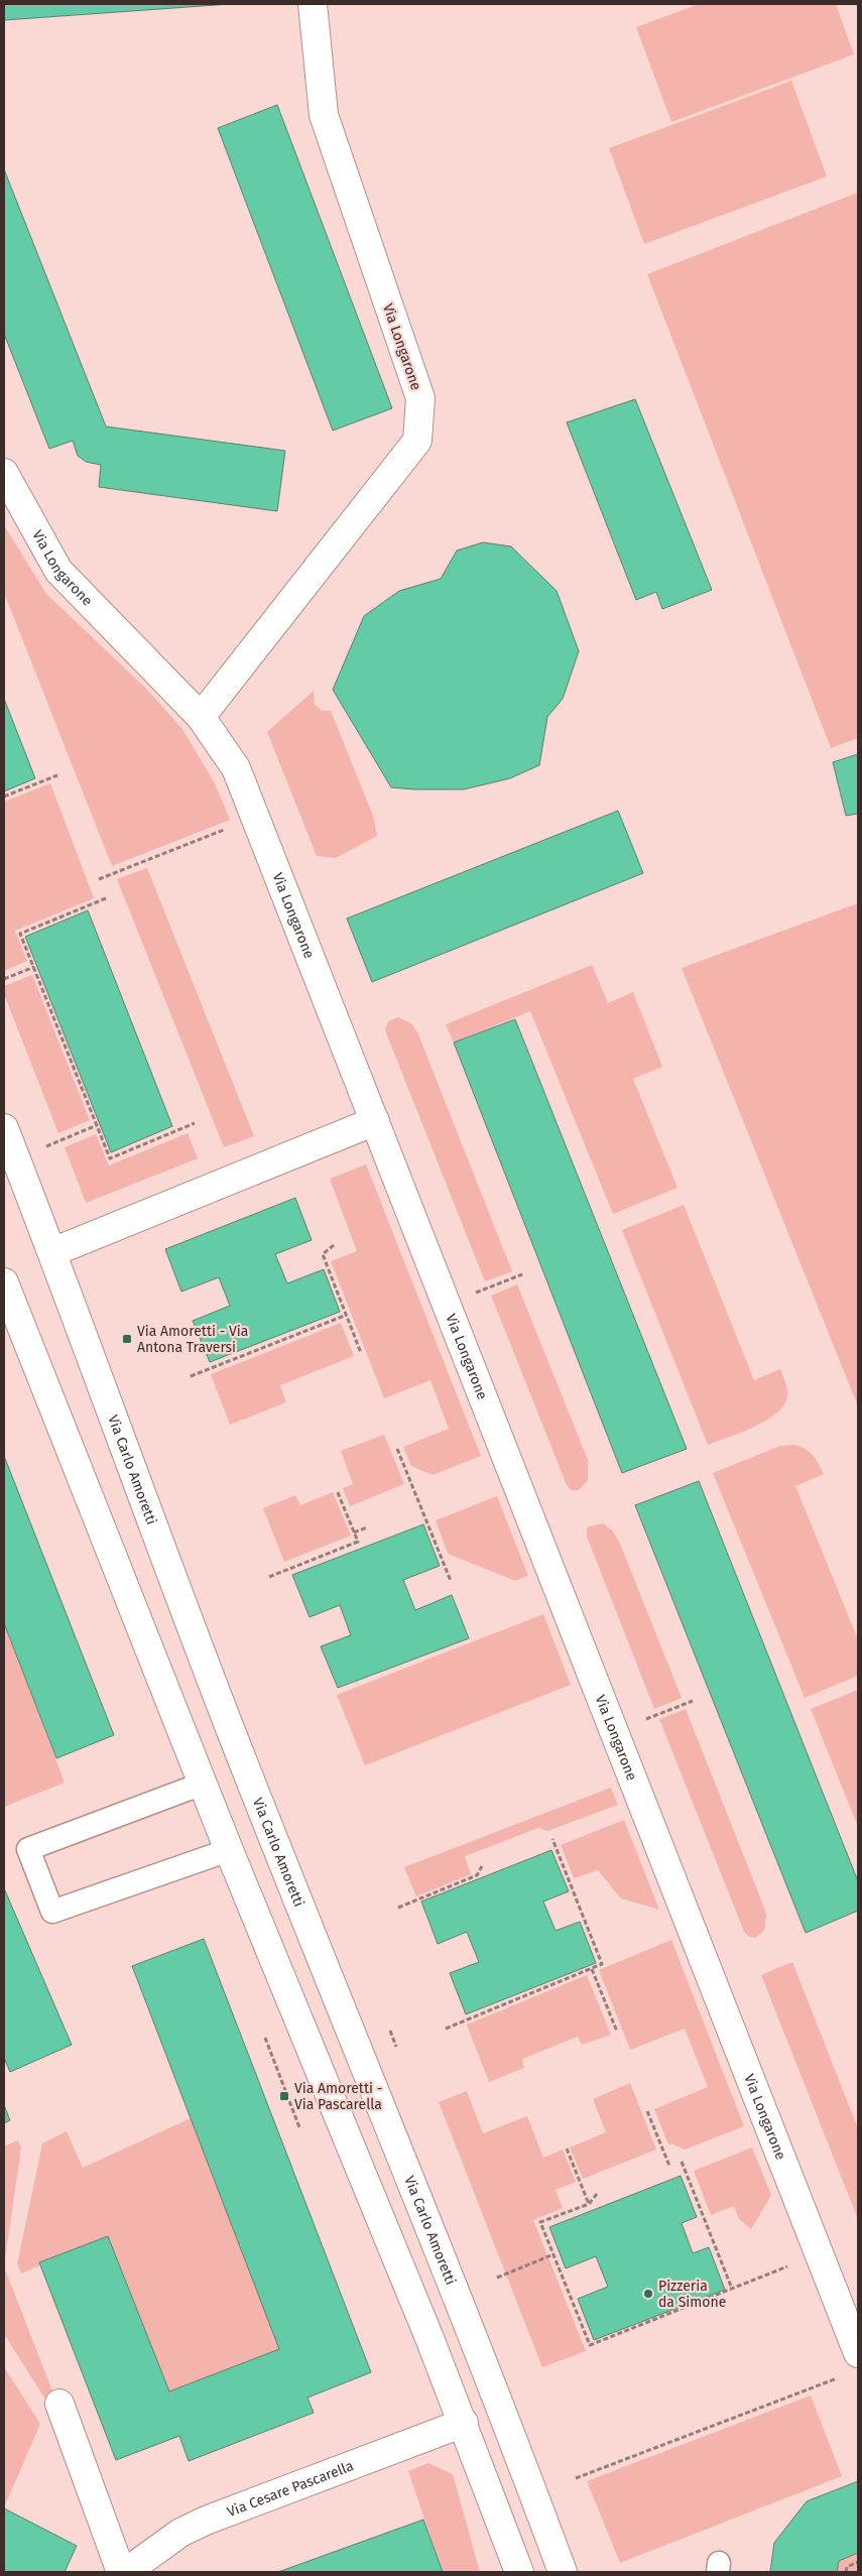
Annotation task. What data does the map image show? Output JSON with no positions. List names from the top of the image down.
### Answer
{
  "streets": {
    "street": ["Via Longarone", "Via Carlo Amoretti", "Via Cesare Pascarella"]
  },
  "places": {
    "transit": ["Via Amoretti - Via Antona Traversi", "Via Amoretti - Via Pascarella"],
    "other": ["Pizzeria da Simone"]
  }
}
